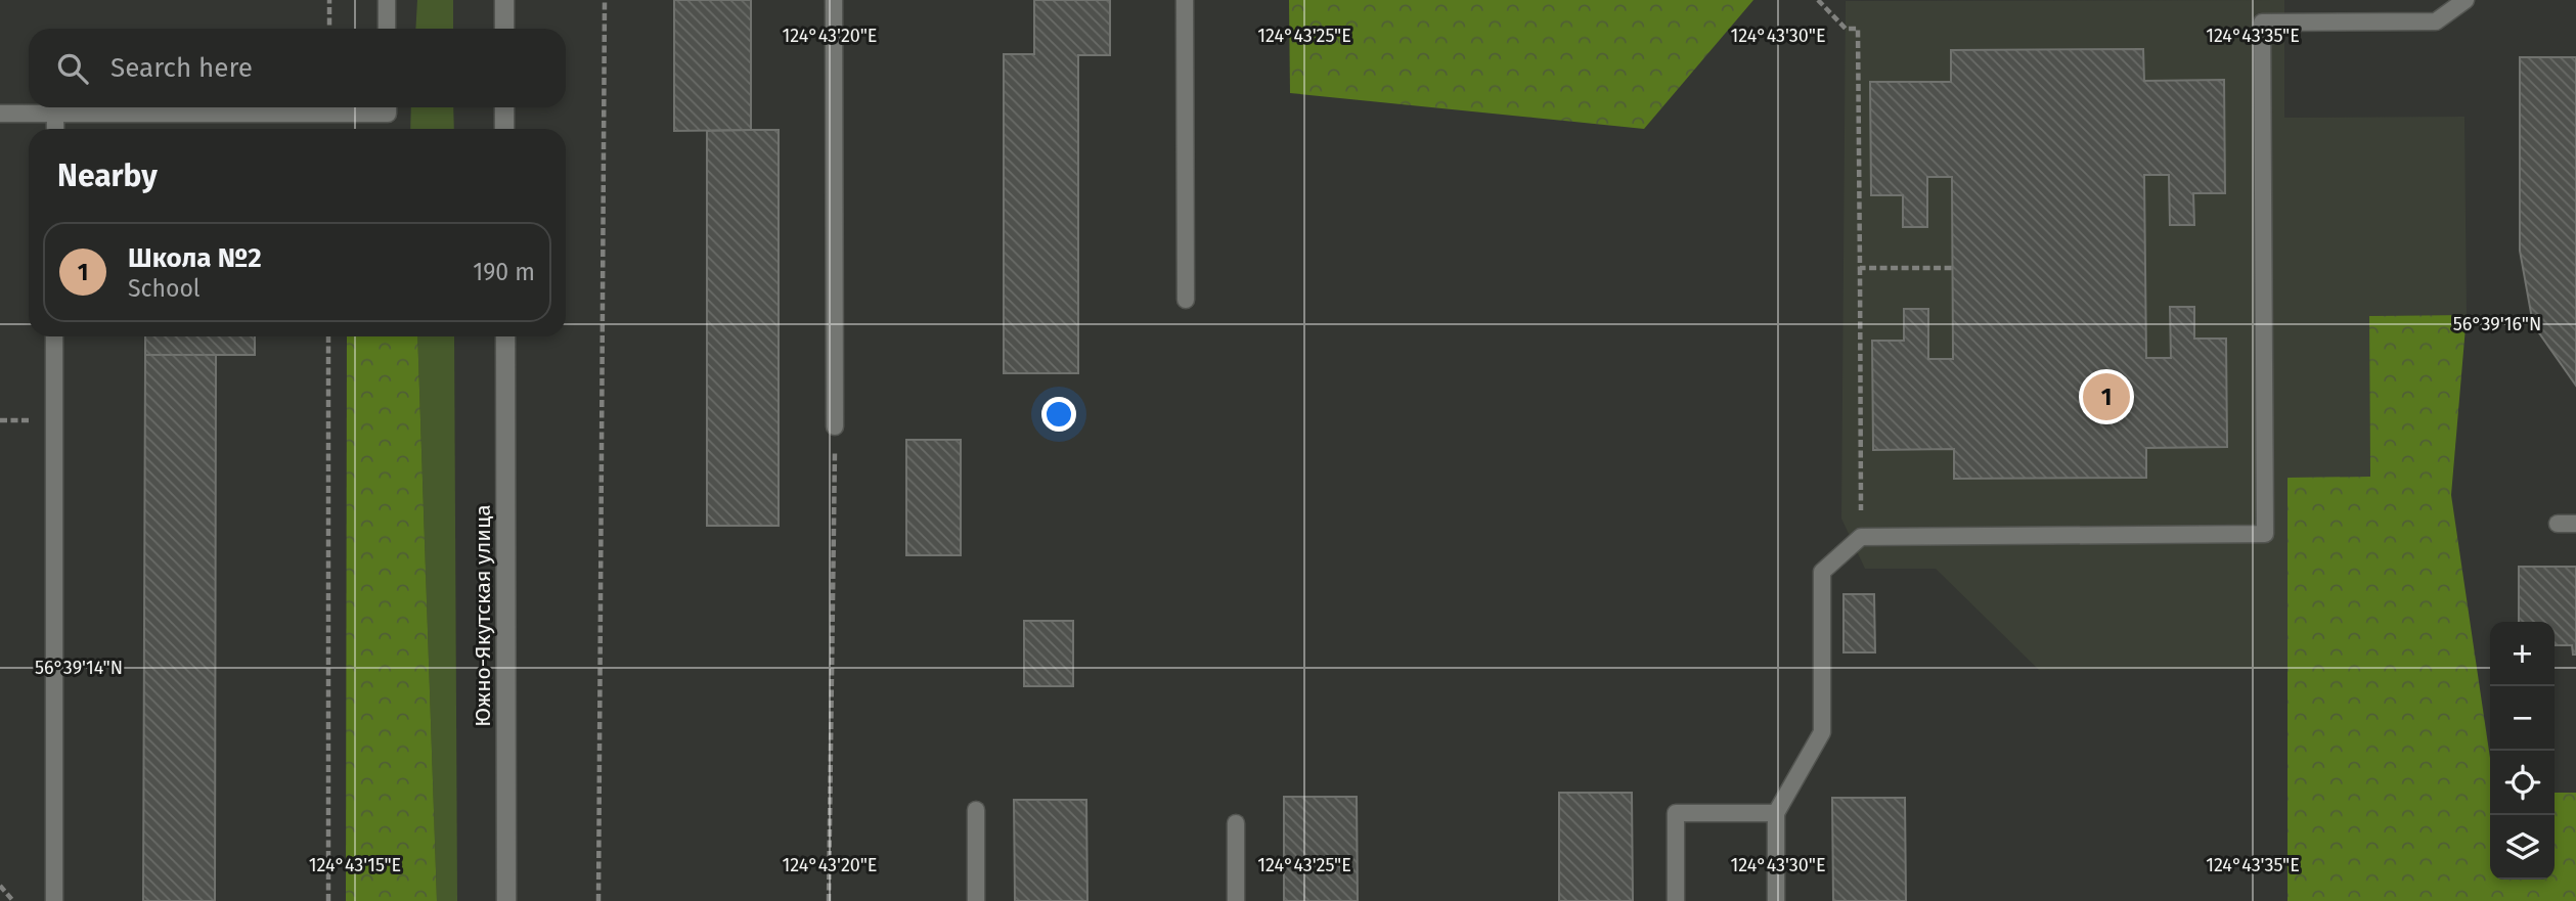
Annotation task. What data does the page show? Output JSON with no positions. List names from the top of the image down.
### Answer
{
  "streets": {
    "street": ["Южно-Якутская улица"]
  },
  "page": {
    "search": "Search here",
    "heading": "Nearby",
    "list": [
      {
        "mark": "1",
        "name": "Школа №2",
        "note": "School",
        "value": "190 m"
      }
    ],
    "pins": "1",
    "map_buttons": ["+", "−"]
  },
  "coordinates": [
    "124°43'20\"E",
    "124°43'25\"E",
    "124°43'30\"E",
    "124°43'35\"E",
    "56°39'16\"N",
    "56°39'14\"N",
    "124°43'15\"E"
  ]
}
